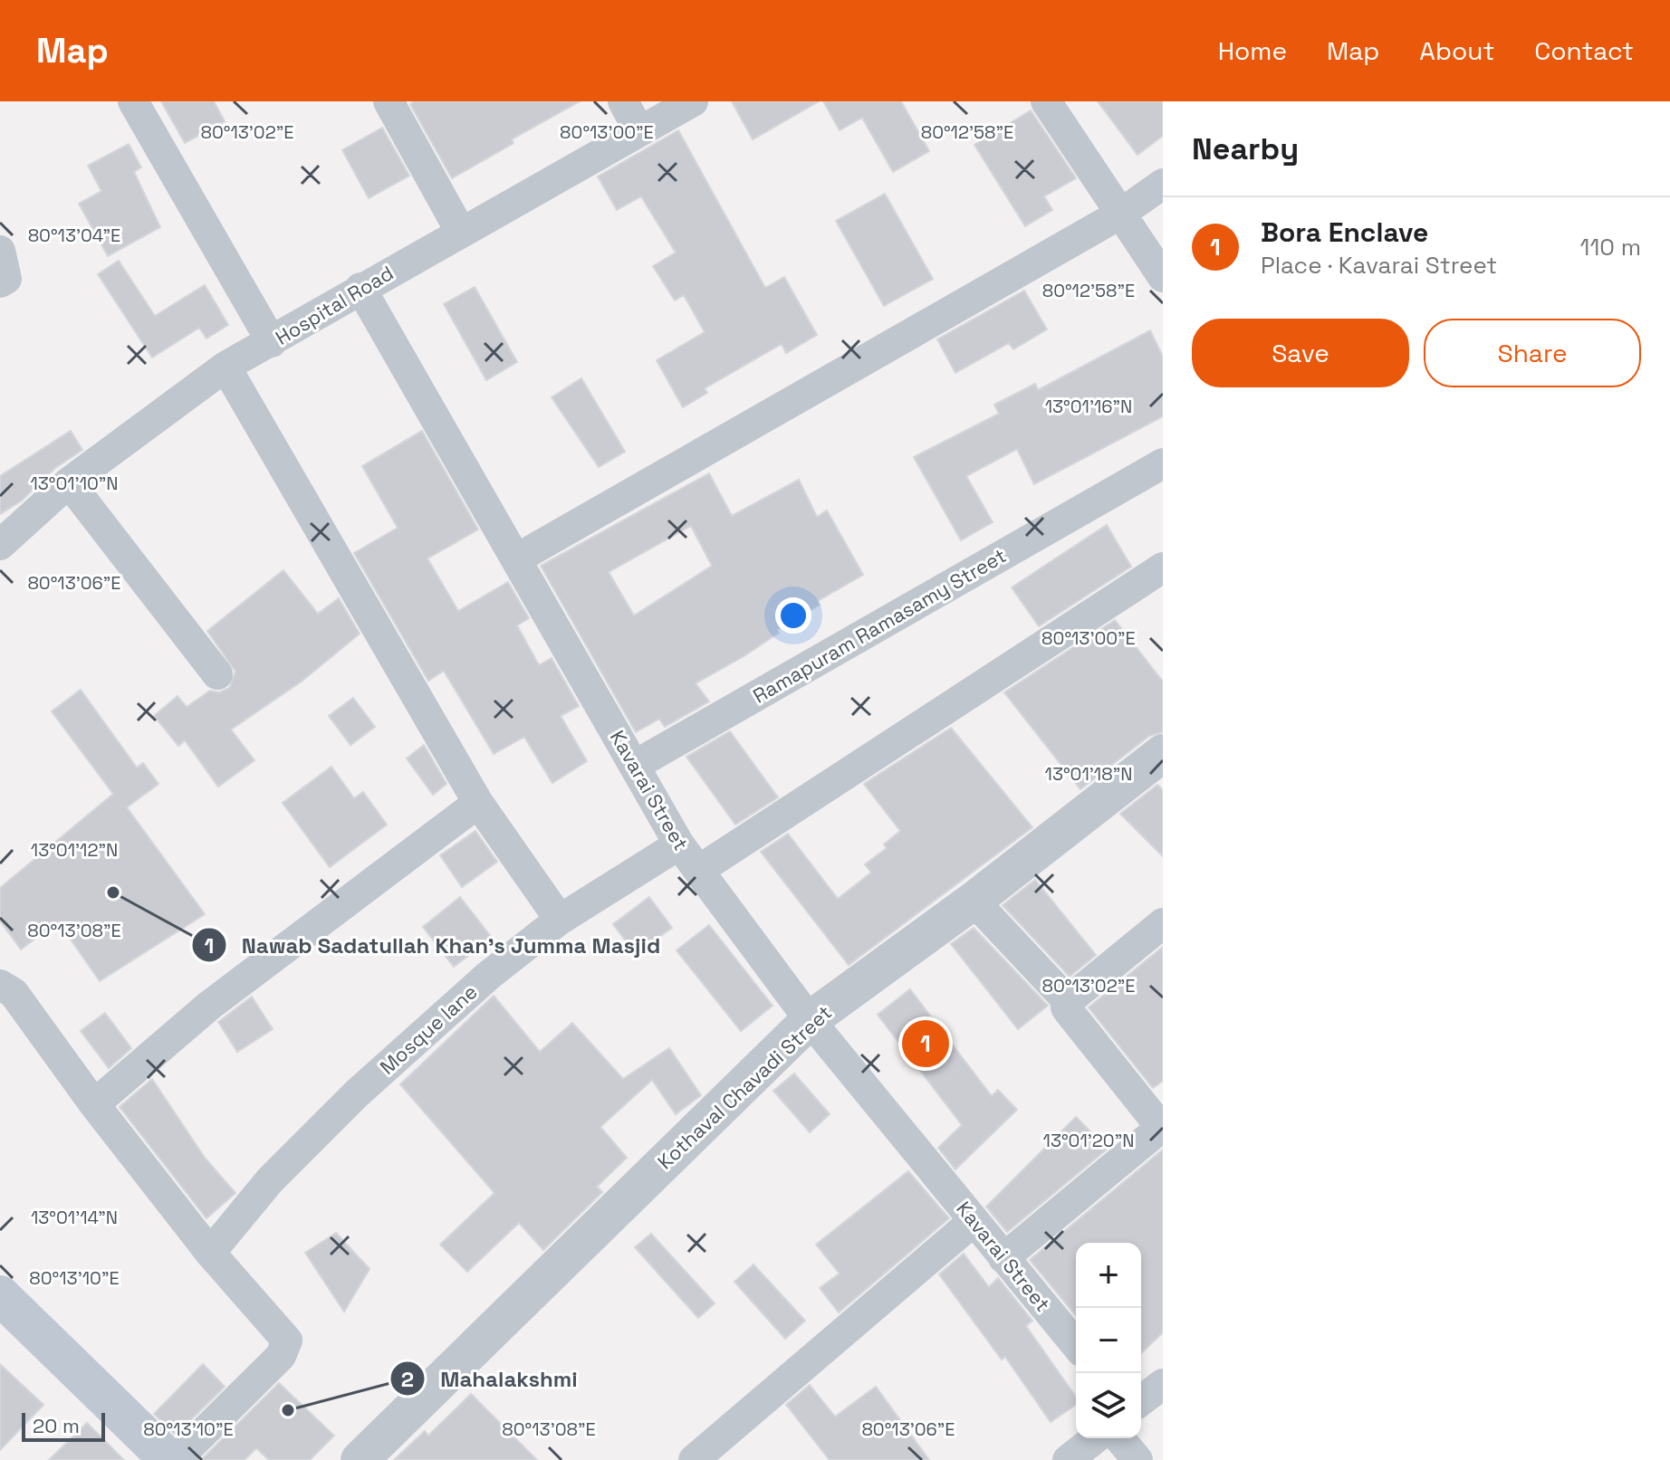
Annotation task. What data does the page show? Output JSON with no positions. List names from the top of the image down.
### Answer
{
  "streets": {
    "street": [
      "Hospital Road",
      "Ramapuram Ramasamy Street",
      "Kavarai Street",
      "Mosque lane",
      "Kothaval Chavadi Street"
    ]
  },
  "crossings": [
    ["Hospital Road", "Kavarai Street"],
    ["Ramapuram Ramasamy Street", "Kavarai Street"],
    ["Kavarai Street", "Mosque lane"],
    ["Kavarai Street", "Kothaval Chavadi Street"]
  ],
  "places": ["Nawab Sadatullah Khan's Jumma Masjid", "Mahalakshmi"],
  "scale_bar": "20 m",
  "page": {
    "header": "Map",
    "nav": [
      "Home",
      "Map",
      "About",
      "Contact"
    ],
    "heading": "Nearby",
    "list": [
      {
        "mark": "1",
        "name": "Bora Enclave",
        "note": "Place · Kavarai Street",
        "value": "110 m"
      }
    ],
    "buttons": ["Save", "Share"],
    "pins": "1",
    "map_buttons": ["+", "−"],
    "scale": "20 m"
  },
  "coordinates": [
    "80°13'02\"E",
    "80°13'00\"E",
    "80°12'58\"E",
    "80°13'04\"E",
    "13°01'16\"N",
    "13°01'10\"N",
    "80°13'06\"E",
    "13°01'18\"N",
    "13°01'12\"N",
    "80°13'08\"E",
    "13°01'20\"N",
    "13°01'14\"N",
    "80°13'10\"E"
  ]
}
